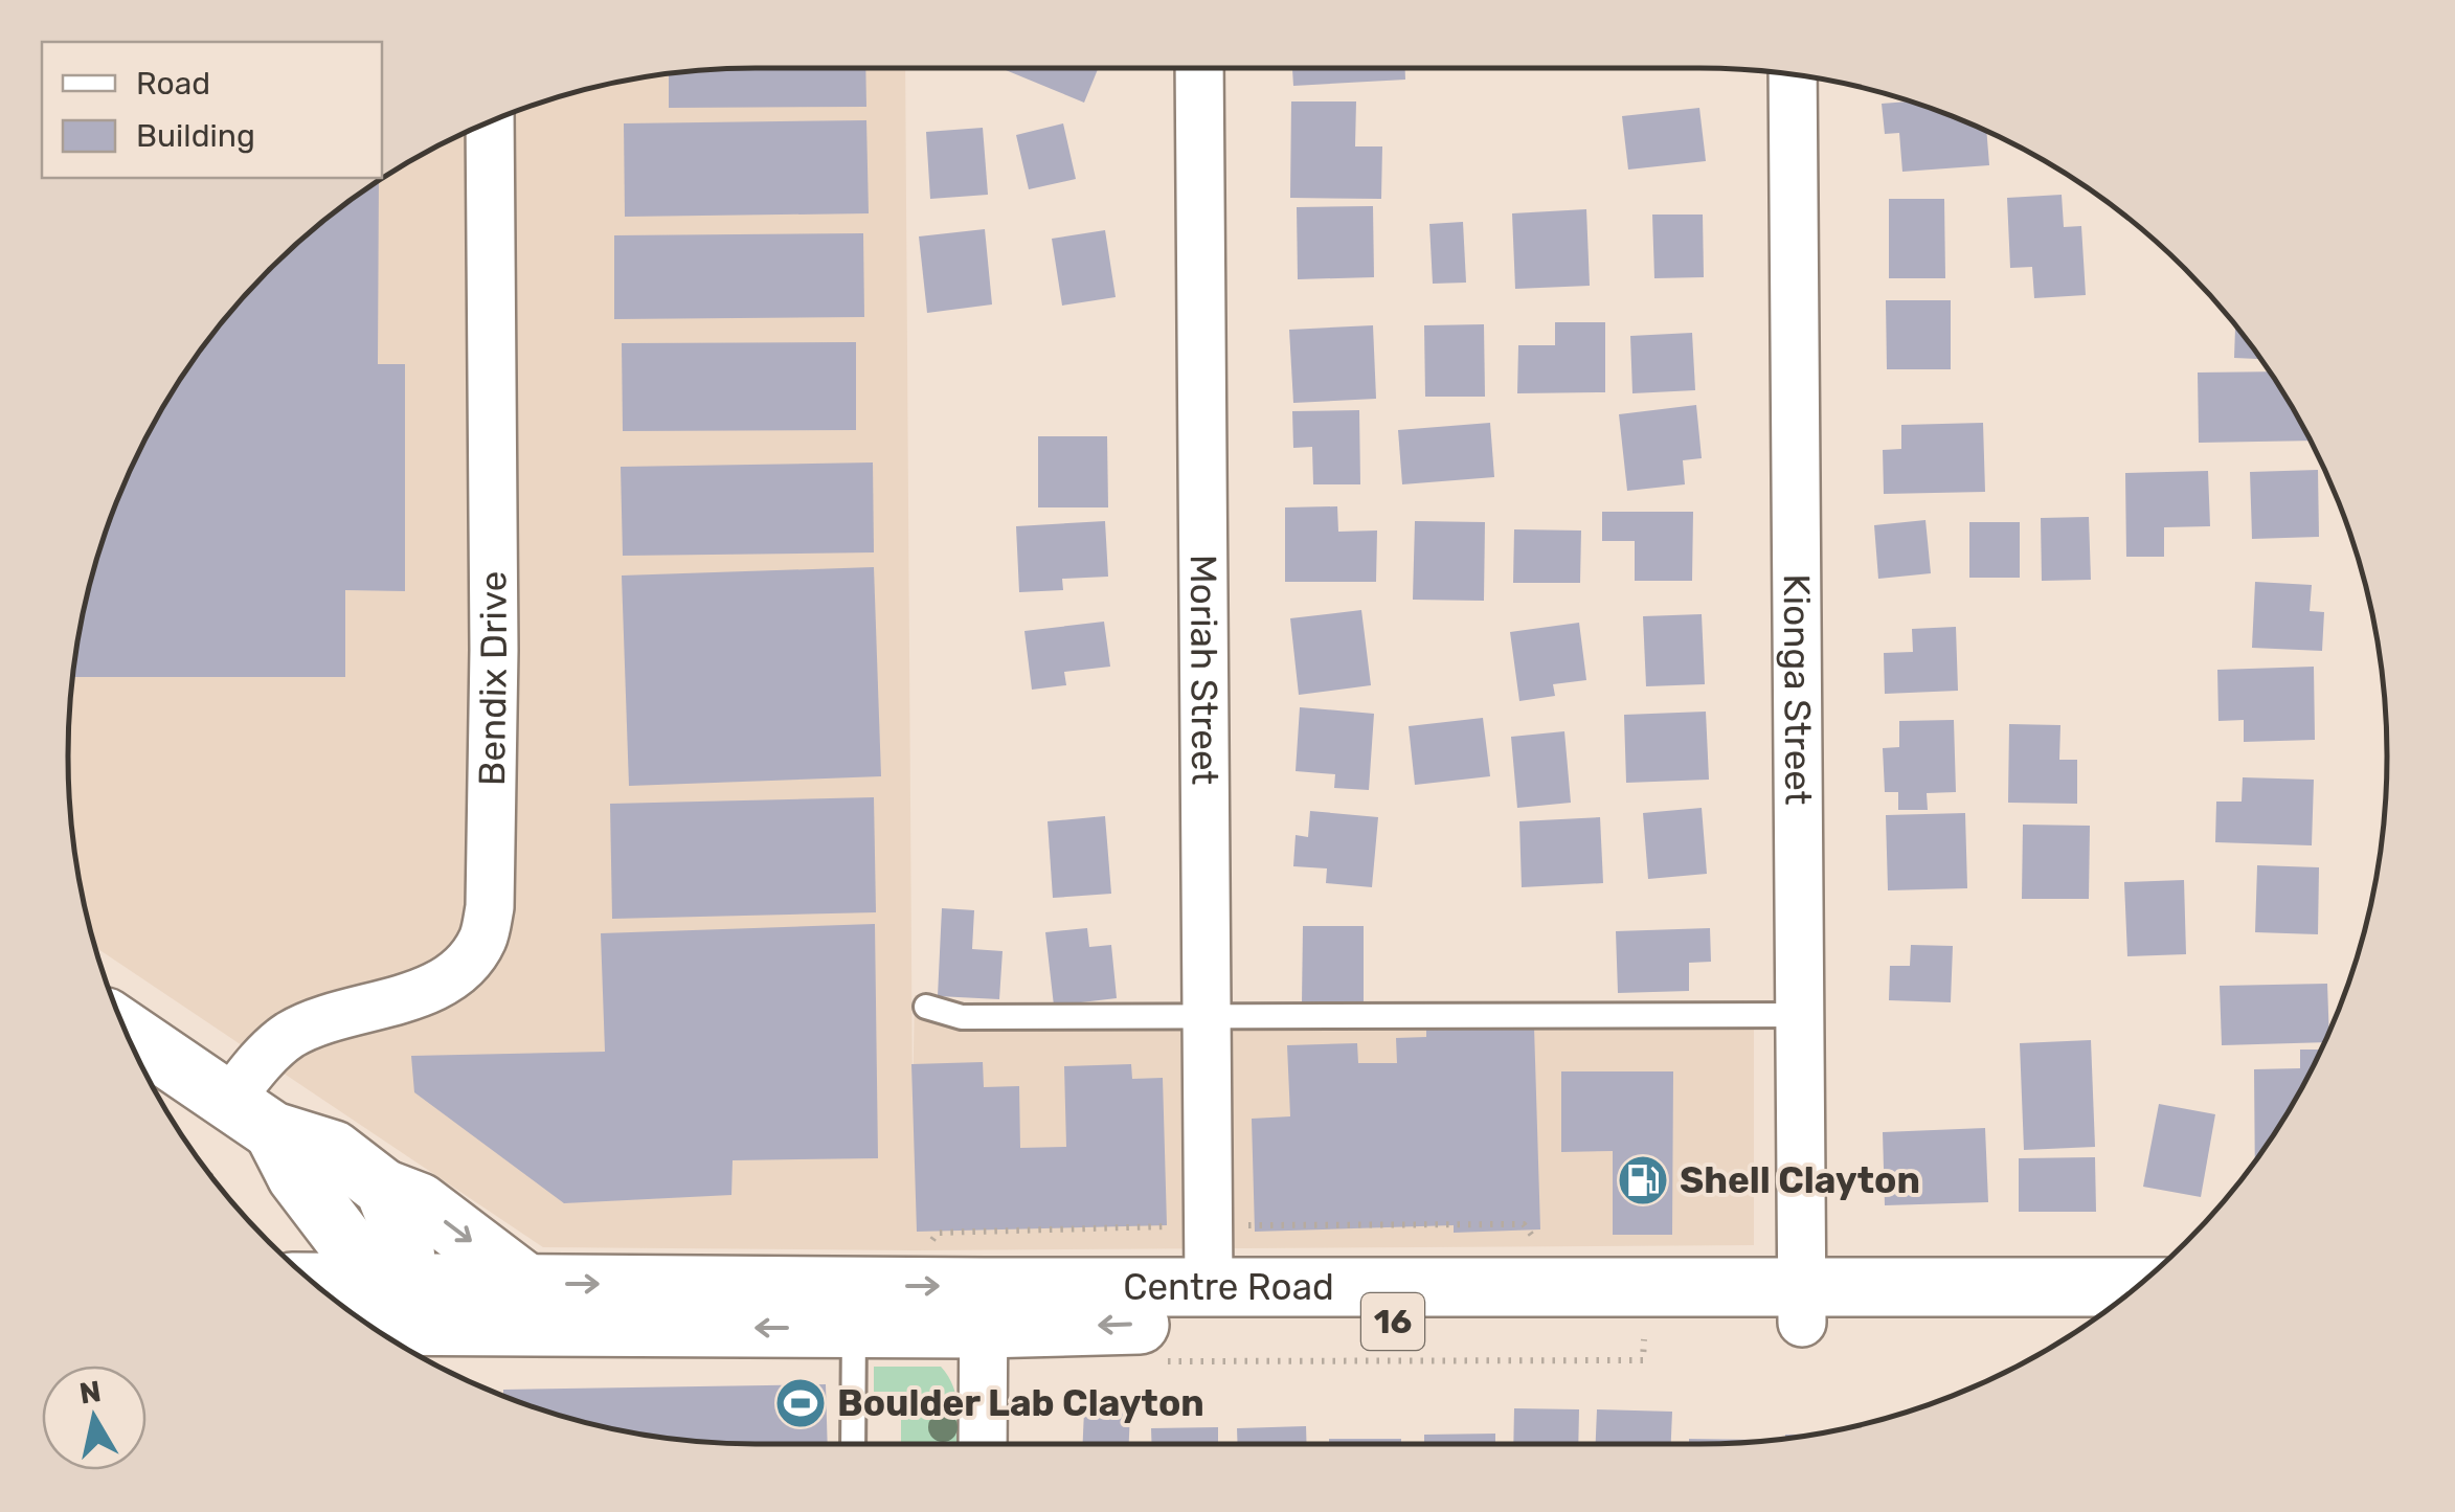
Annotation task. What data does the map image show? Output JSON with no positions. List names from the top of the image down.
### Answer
{
  "streets": {
    "main road": ["Centre Road", "16"],
    "street": ["Moriah Street", "Bendix Drive", "Kionga Street"]
  },
  "crossings": [
    ["Moriah Street", "Centre Road"],
    ["Kionga Street", "Centre Road"]
  ],
  "places": {
    "fuel station": ["Shell Clayton"],
    "sports": ["Boulder Lab Clayton"]
  },
  "legend": ["Road", "Building"],
  "north": "top"
}
